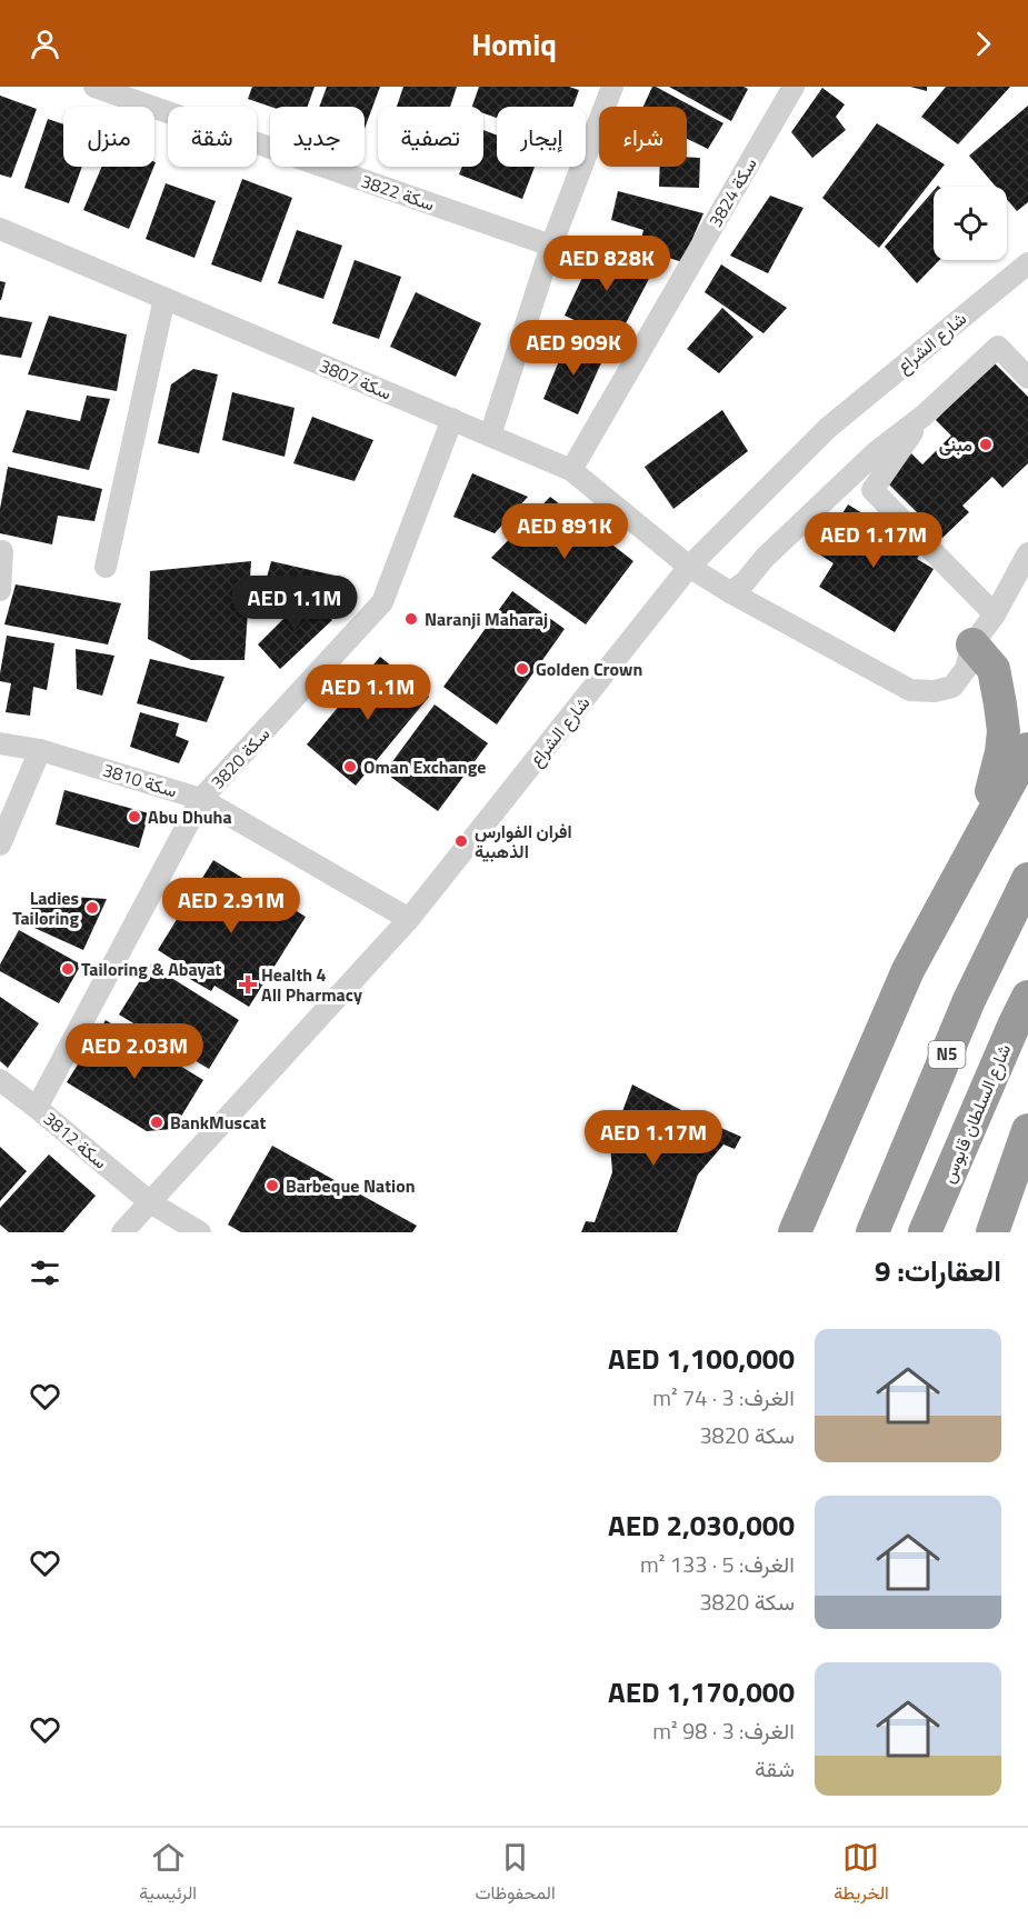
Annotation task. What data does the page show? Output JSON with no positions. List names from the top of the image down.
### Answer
{
  "streets": {
    "highway": ["N5", "شارع السلطان قابوس"],
    "street": [
      "سكة 3822",
      "سكة 3824",
      "شارع الشراع",
      "سكة 3807",
      "سكة 3820",
      "سكة 3810",
      "سكة 3812"
    ]
  },
  "crossings": [
    ["سكة 3824", "سكة 3807"],
    ["شارع الشراع", "سكة 3807"],
    ["شارع الشراع", "سكة 3810"],
    ["شارع الشراع", "سكة 3812"],
    ["سكة 3807", "سكة 3820"],
    ["سكة 3820", "سكة 3810"],
    ["سكة 3820", "سكة 3812"]
  ],
  "places": {
    "other": [
      "مبنى",
      "Naranji Maharaj",
      "Golden Crown",
      "Oman Exchange",
      "Abu Dhuha",
      "افران الفوارس الذهبية",
      "Ladies Tailoring",
      "Tailoring & Abayat",
      "BankMuscat",
      "Barbeque Nation"
    ],
    "health": ["Health 4 All Pharmacy"]
  },
  "page": {
    "header": "Homiq",
    "chip": [
      "شراء",
      "إيجار",
      "تصفية",
      "جديد",
      "شقة",
      "منزل"
    ],
    "price": [
      "AED 828K",
      "AED 909K",
      "AED 891K",
      "AED 1.17M",
      "AED 1.1M",
      "AED 1.1M",
      "AED 2.91M",
      "AED 2.03M",
      "AED 1.17M"
    ],
    "heading": "العقارات: 9",
    "list": [
      {
        "name": "AED 1,100,000",
        "note": "الغرف: 3 · 74 m² · سكة 3820"
      },
      {
        "name": "AED 2,030,000",
        "note": "الغرف: 5 · 133 m² · سكة 3820"
      },
      {
        "name": "AED 1,170,000",
        "note": "الغرف: 3 · 98 m² · شقة"
      }
    ],
    "tabs": ["الخريطة", "المحفوظات", "الرئيسية"]
  }
}
